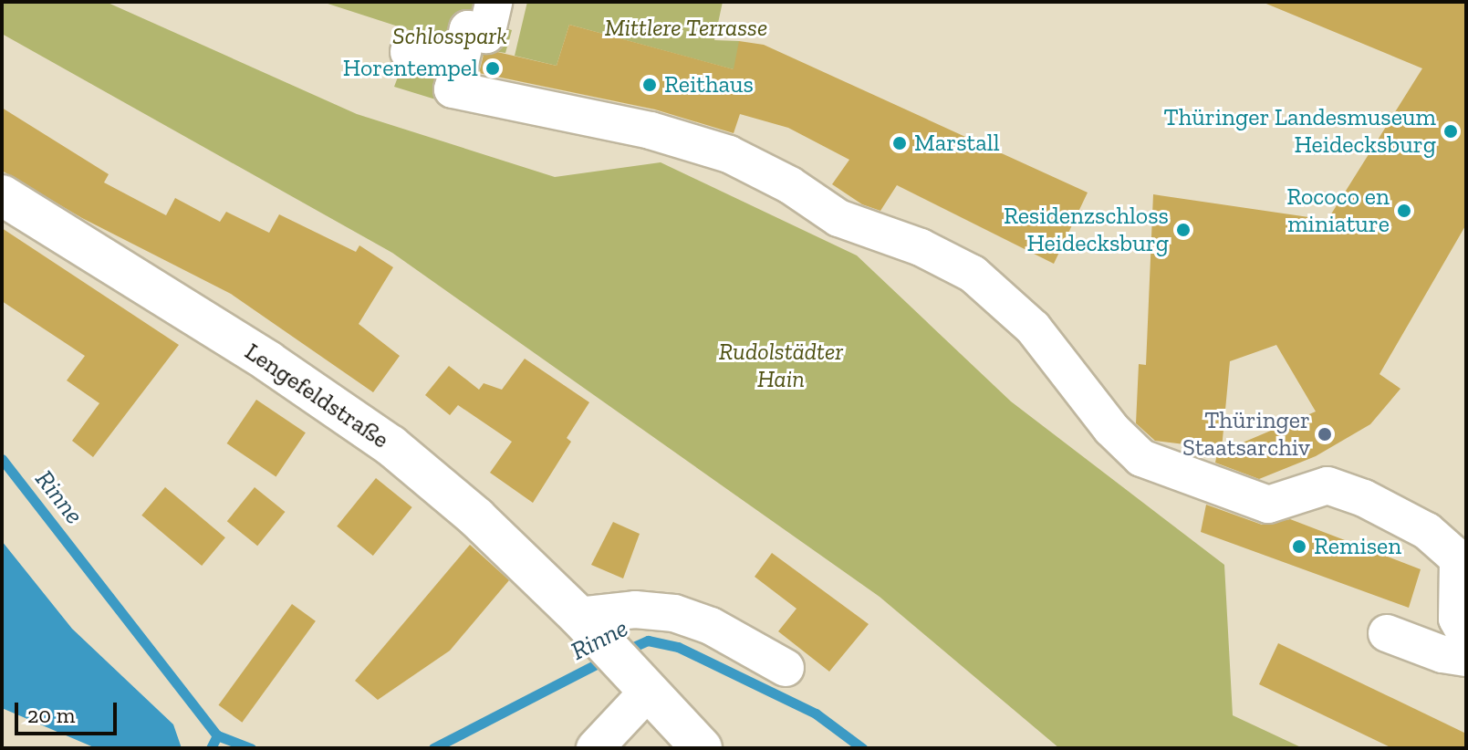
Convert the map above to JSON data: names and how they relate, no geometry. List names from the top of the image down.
{
  "streets": {
    "main road": ["Lengefeldstraße"]
  },
  "water": ["Rinne"],
  "parks": ["Mittlere Terrasse", "Schlosspark", "Rudolstädter Hain"],
  "places": [
    "Horentempel",
    "Reithaus",
    "Thüringer Landesmuseum Heidecksburg",
    "Marstall",
    "Rococo en miniature",
    "Residenzschloss Heidecksburg",
    "Thüringer Staatsarchiv",
    "Remisen"
  ],
  "scale_bar": "20 m"
}
